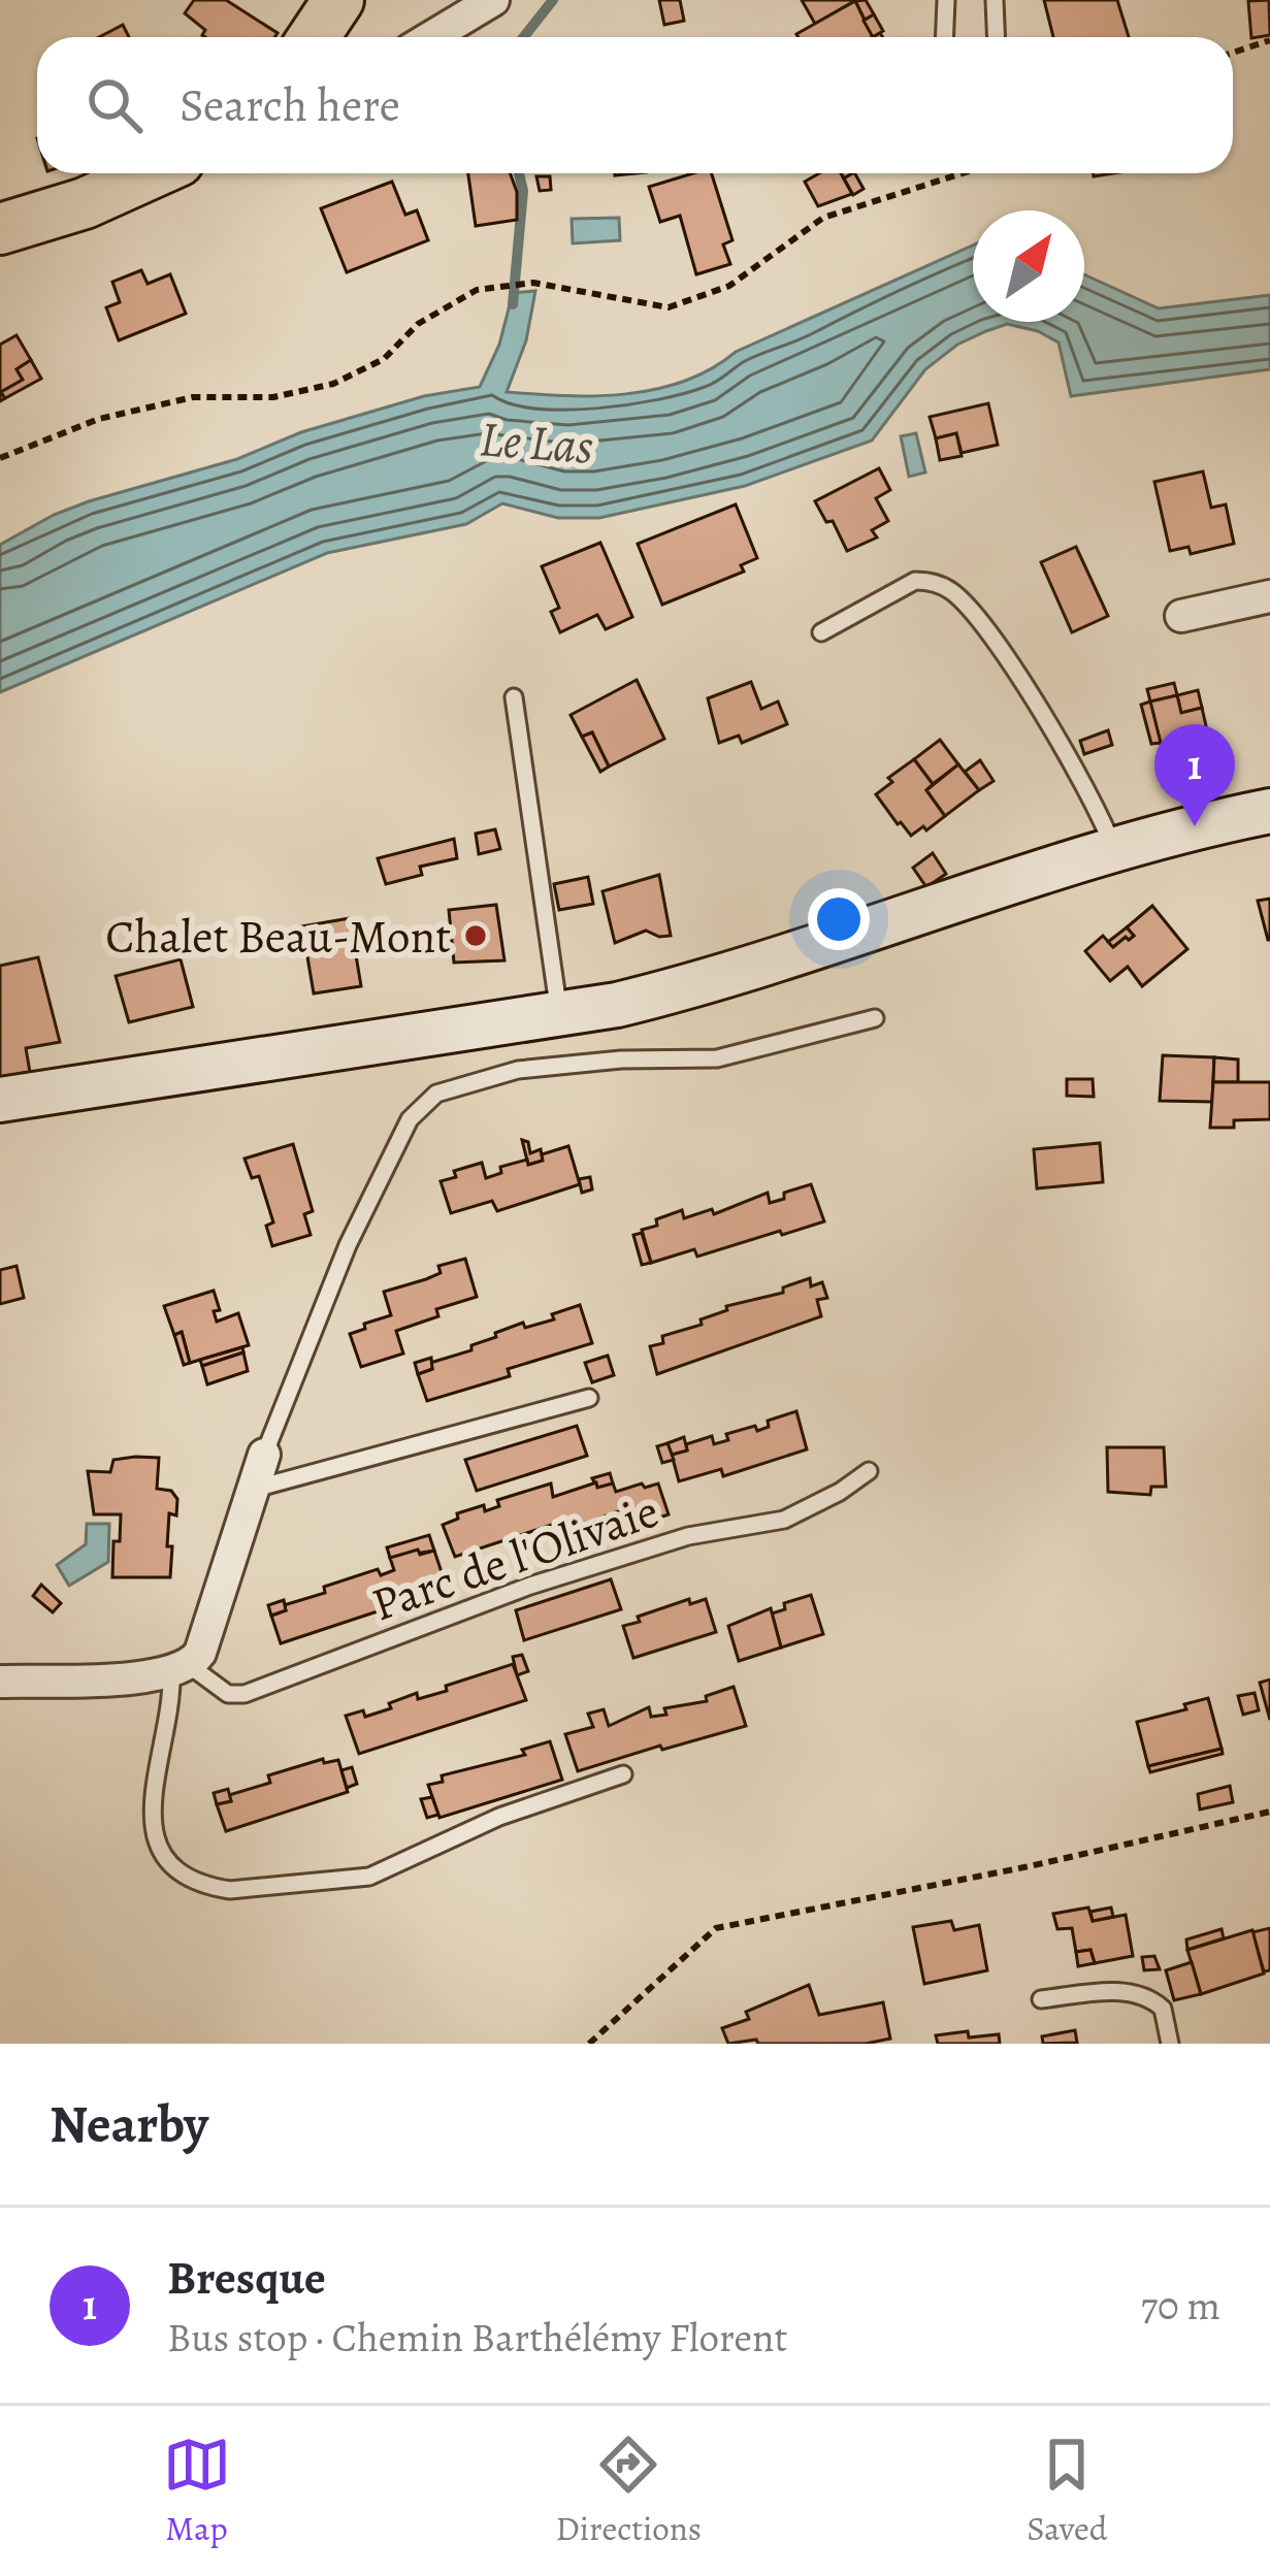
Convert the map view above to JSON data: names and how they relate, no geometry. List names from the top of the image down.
{
  "streets": {
    "lane": ["Parc de l'Olivaie"]
  },
  "water": ["Le Las"],
  "places": ["Chalet Beau-Mont"],
  "north": "top right",
  "page": {
    "search": "Search here",
    "pins": "1",
    "heading": "Nearby",
    "list": [
      {
        "mark": "1",
        "name": "Bresque",
        "note": "Bus stop · Chemin Barthélémy Florent",
        "value": "70 m"
      }
    ],
    "nav": ["Map", "Directions", "Saved"]
  }
}
